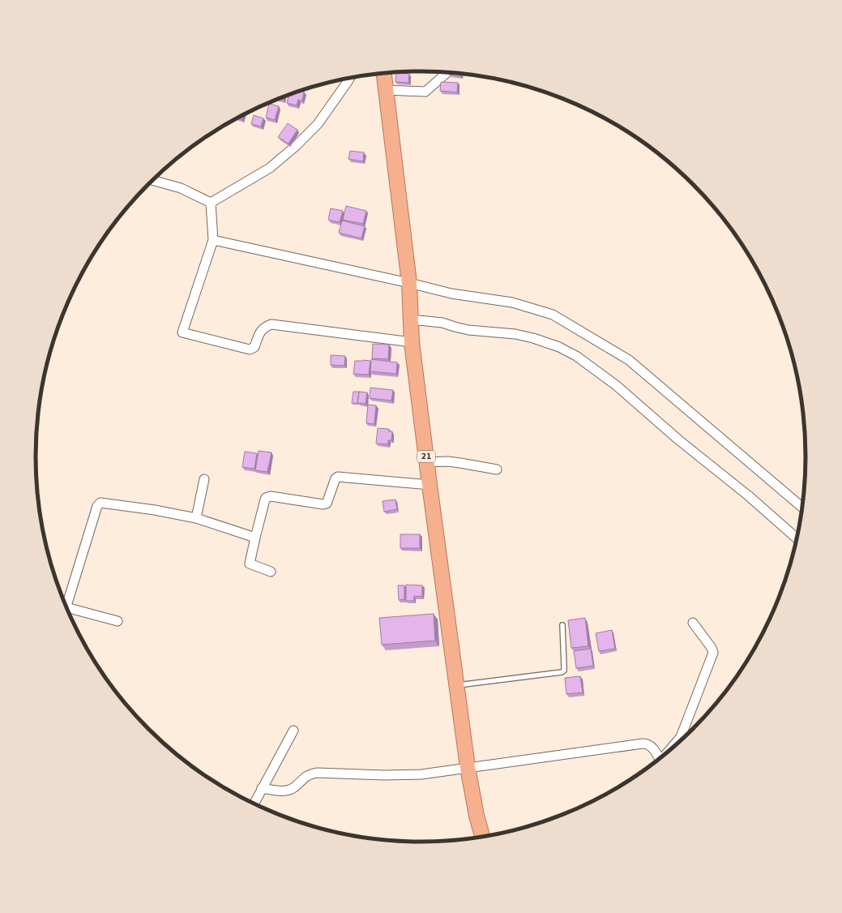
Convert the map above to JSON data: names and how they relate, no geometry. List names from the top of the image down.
{
  "streets": {
    "highway": ["21"]
  }
}
